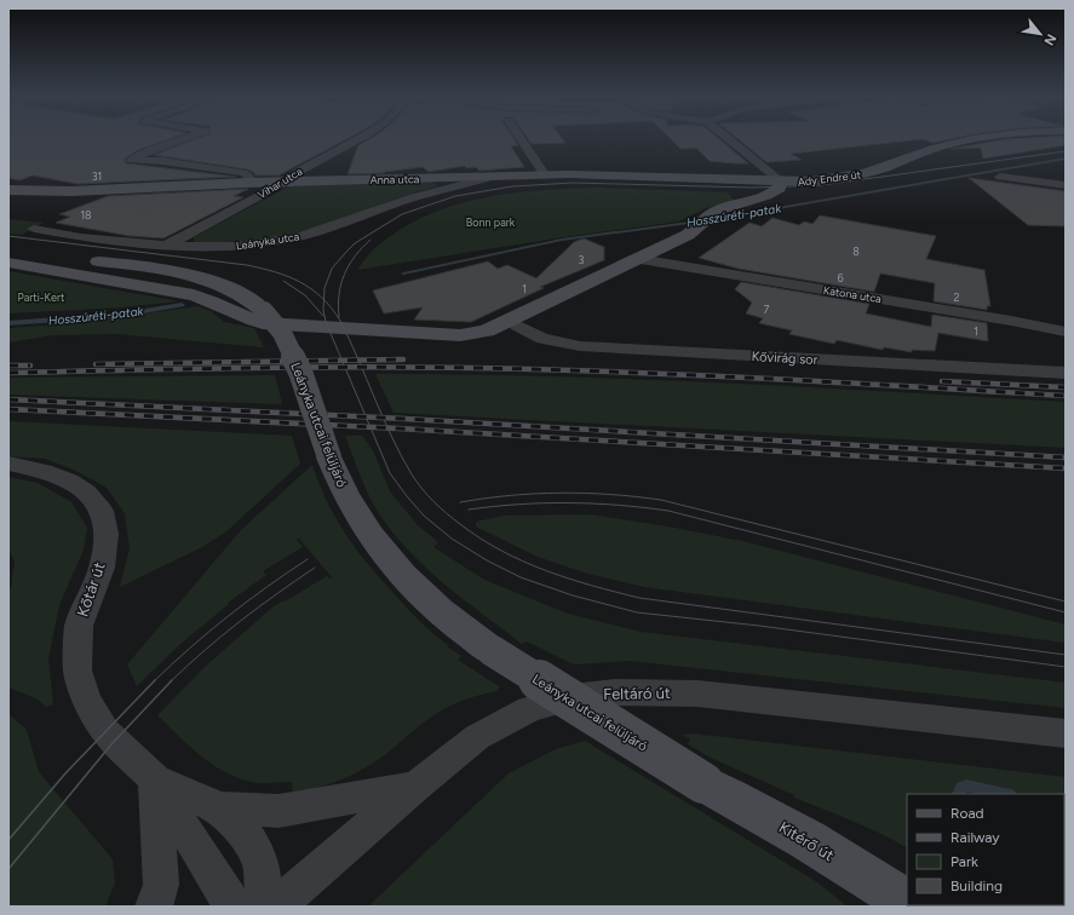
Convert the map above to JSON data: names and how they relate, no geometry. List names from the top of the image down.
{
  "streets": {
    "street": [
      "Ady Endre út",
      "Anna utca",
      "Vihar utca",
      "Leányka utca",
      "Katona utca",
      "Kővirág sor",
      "Leányka utcai felüljáró",
      "Kőtár út",
      "Feltáró út",
      "Kitérő út"
    ]
  },
  "crossings": [
    ["Ady Endre út", "Anna utca"],
    ["Ady Endre út", "Katona utca"],
    ["Ady Endre út", "Kővirág sor"],
    ["Anna utca", "Vihar utca"],
    ["Anna utca", "Leányka utca"],
    ["Vihar utca", "Leányka utca"],
    ["Leányka utcai felüljáró", "Kitérő út"],
    ["Kőtár út", "Feltáró út"]
  ],
  "water": ["Hosszúréti-patak"],
  "parks": ["Bonn park", "Parti-Kert"],
  "house_numbers": [
    "31",
    "18",
    "8",
    "3",
    "6",
    "1",
    "2",
    "7",
    "1"
  ],
  "legend": [
    "Road",
    "Railway",
    "Park",
    "Building"
  ],
  "north": "bottom right"
}
